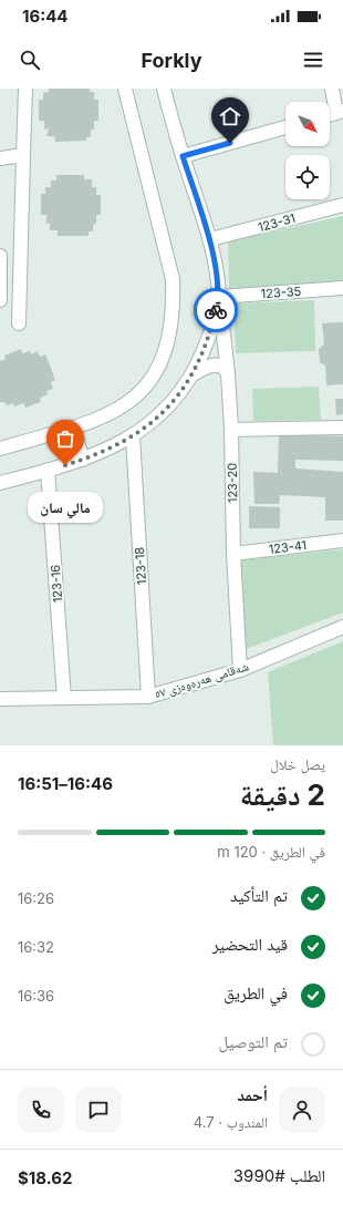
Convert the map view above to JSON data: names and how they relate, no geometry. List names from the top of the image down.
{
  "streets": {
    "street": [
      "123-31",
      "123-35",
      "123-20",
      "123-41",
      "123-18",
      "123-16",
      "شەقامی هەرەوەزی ٥٧"
    ]
  },
  "crossings": [
    ["123-31", "123-20"],
    ["123-35", "123-20"],
    ["123-20", "123-41"],
    ["123-20", "شەقامی هەرەوەزی ٥٧"],
    ["123-18", "شەقامی هەرەوەزی ٥٧"],
    ["123-16", "شەقامی هەرەوەزی ٥٧"]
  ],
  "places": ["مالي سان"],
  "north": "bottom right",
  "page": {
    "status": "16:44",
    "header": "Forkly",
    "bubble": "مالي سان",
    "heading": ["2 دقيقة", "يصل خلال", "16:46–16:51"],
    "panel": [
      "أحمد",
      "المندوب · 4.7",
      "الطلب #3990",
      "$18.62"
    ],
    "bar": "في الطريق · 120 m",
    "list": [
      ["تم التأكيد", "16:26"],
      ["قيد التحضير", "16:32"],
      ["في الطريق", "16:36"],
      "تم التوصيل"
    ]
  }
}
